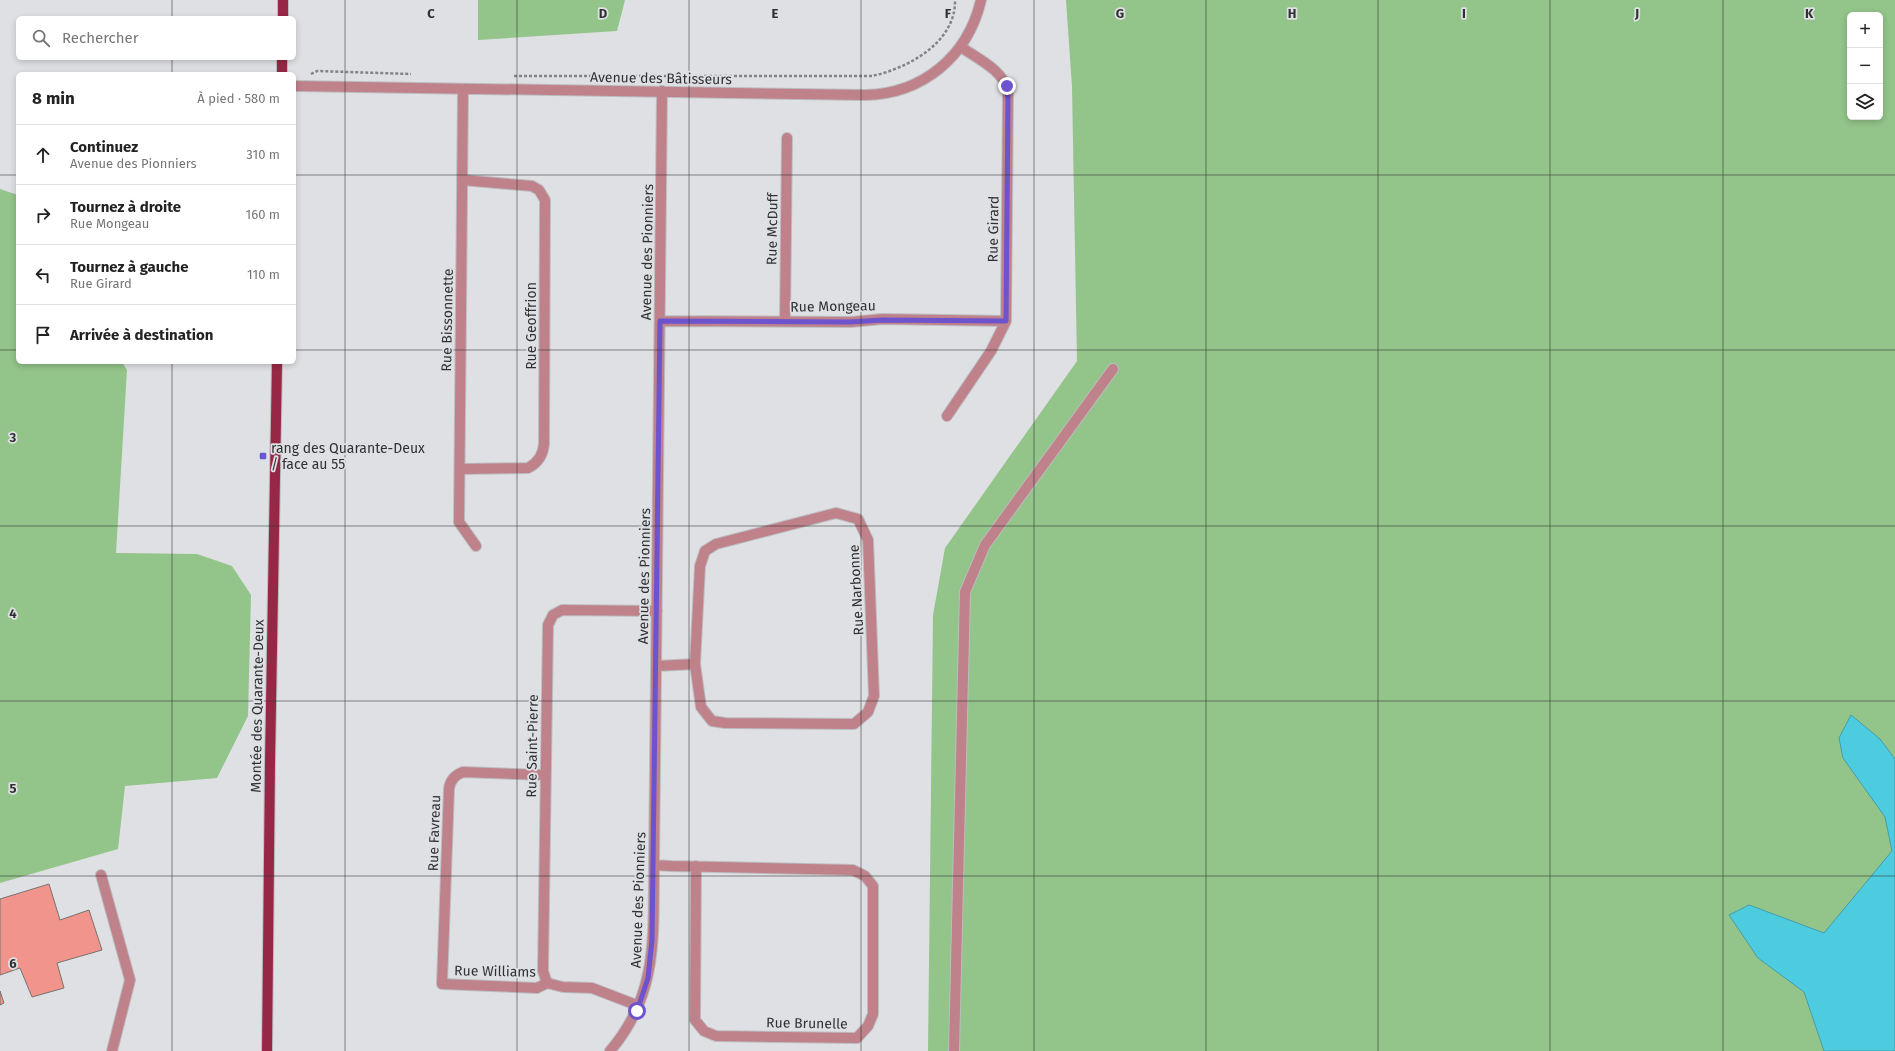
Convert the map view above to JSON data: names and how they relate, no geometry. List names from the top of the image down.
{
  "streets": {
    "main road": ["Montée des Quarante-Deux"],
    "street": [
      "Avenue des Bâtisseurs",
      "Rue McDuff",
      "Rue Girard",
      "Avenue des Pionniers",
      "Rue Mongeau",
      "Rue Bissonnette",
      "Rue Geoffrion",
      "Rue Narbonne",
      "Rue Saint-Pierre",
      "Rue Favreau",
      "Rue Williams",
      "Rue Brunelle"
    ]
  },
  "crossings": [
    ["Avenue des Bâtisseurs", "Rue Girard"],
    ["Avenue des Bâtisseurs", "Avenue des Pionniers"],
    ["Avenue des Bâtisseurs", "Rue Bissonnette"],
    ["Rue McDuff", "Rue Mongeau"],
    ["Rue Girard", "Rue Mongeau"],
    ["Avenue des Pionniers", "Rue Mongeau"],
    ["Avenue des Pionniers", "Rue Saint-Pierre"],
    ["Avenue des Pionniers", "Rue Williams"],
    ["Avenue des Pionniers", "Rue Brunelle"],
    ["Rue Bissonnette", "Rue Geoffrion"],
    ["Rue Saint-Pierre", "Rue Favreau"],
    ["Rue Saint-Pierre", "Rue Williams"],
    ["Rue Favreau", "Rue Williams"]
  ],
  "places": {
    "transit": ["rang des Quarante-Deux / face au 55"]
  },
  "page": {
    "map_buttons": ["+", "−"],
    "search": "Rechercher",
    "heading": ["8 min", "À pied · 580 m"],
    "list": [
      ["Continuez", "Avenue des Pionniers", "310 m"],
      ["Tournez à droite", "Rue Mongeau", "160 m"],
      ["Tournez à gauche", "Rue Girard", "110 m"],
      "Arrivée à destination"
    ]
  },
  "grid": {
    "columns": [
      "C",
      "D",
      "E",
      "F",
      "G",
      "H",
      "I",
      "J",
      "K"
    ],
    "rows": [
      "3",
      "4",
      "5",
      "6"
    ]
  }
}
